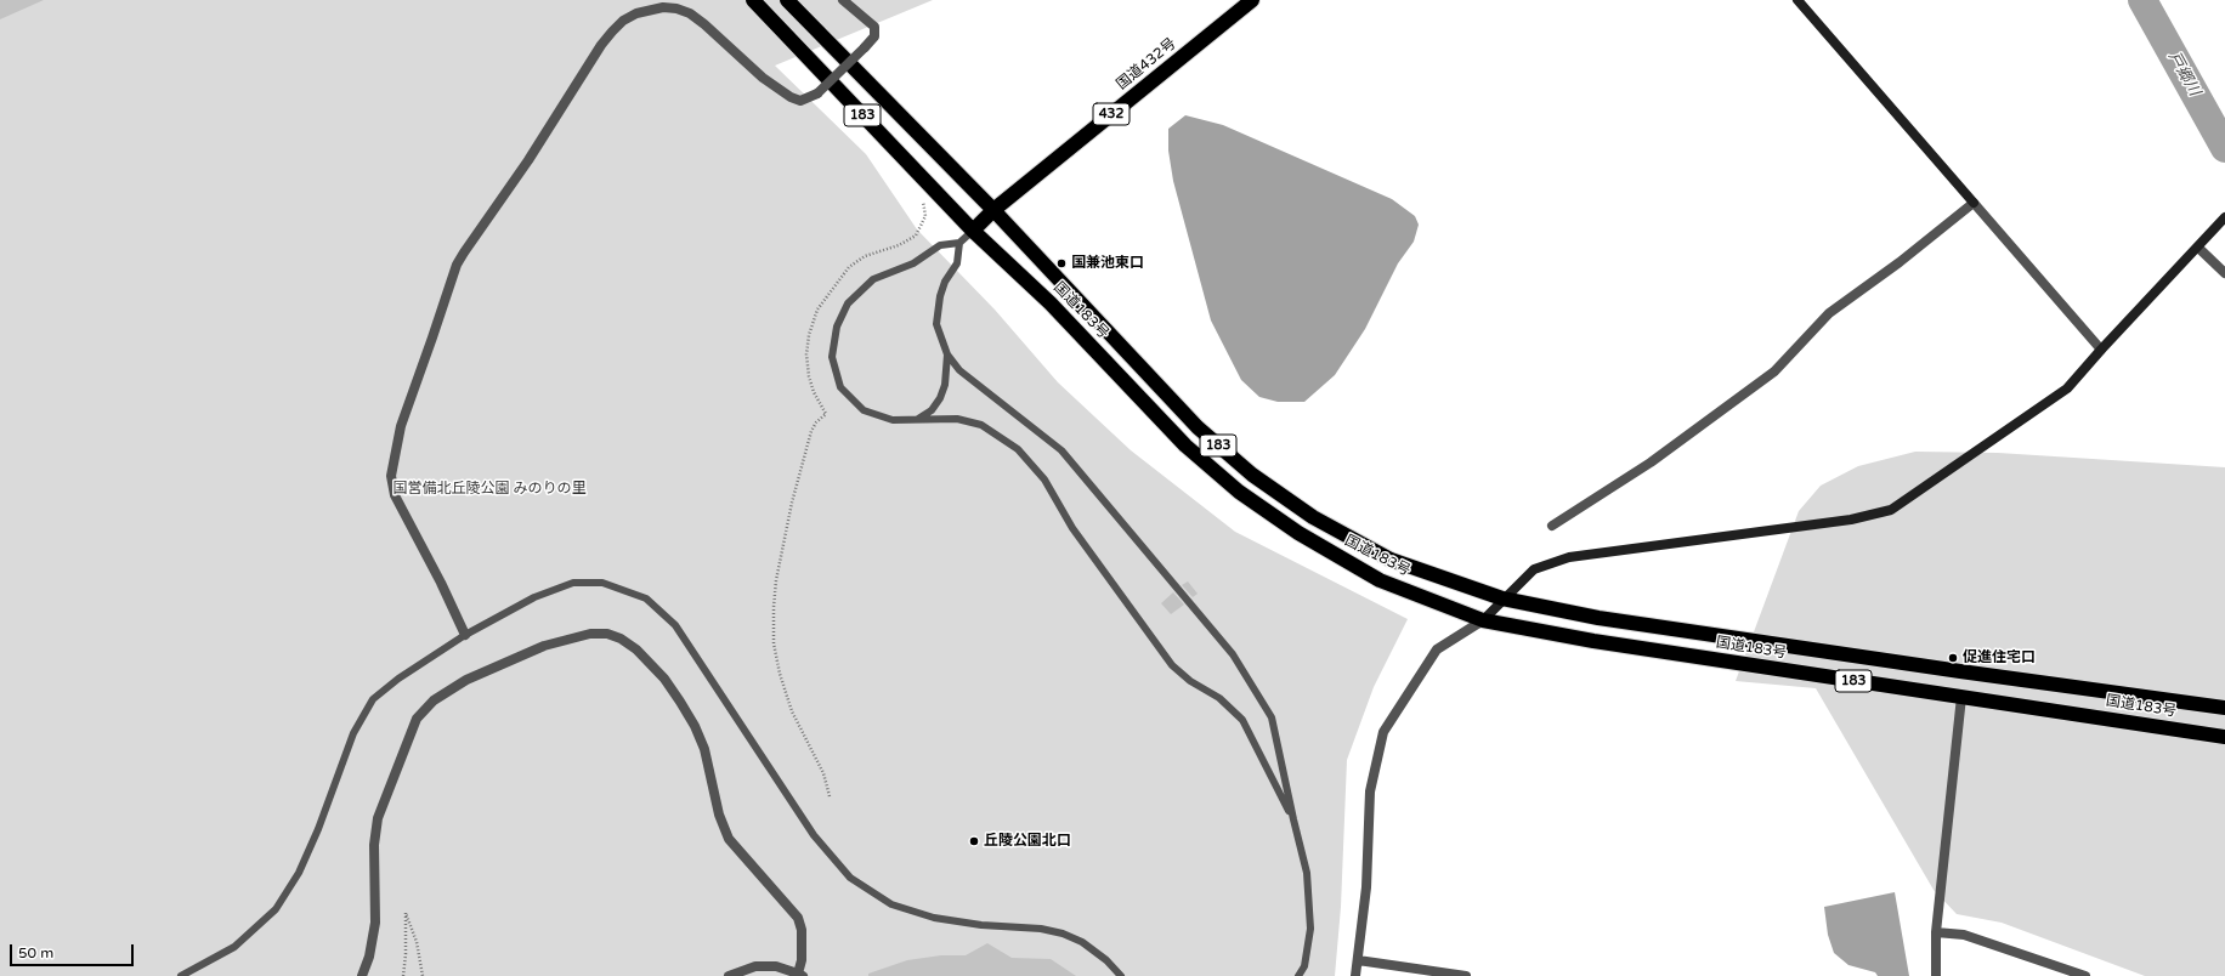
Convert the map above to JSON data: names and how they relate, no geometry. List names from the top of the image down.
{
  "streets": {
    "highway": [
      "国道432号",
      "432",
      "183",
      "国道183号"
    ]
  },
  "crossings": [
    ["国道432号", "国道183号"]
  ],
  "water": ["戸郷川"],
  "parks": ["国営備北丘陵公園 みのりの里"],
  "places": ["国兼池東口", "促進住宅口", "丘陵公園北口"],
  "scale_bar": "50 m"
}
